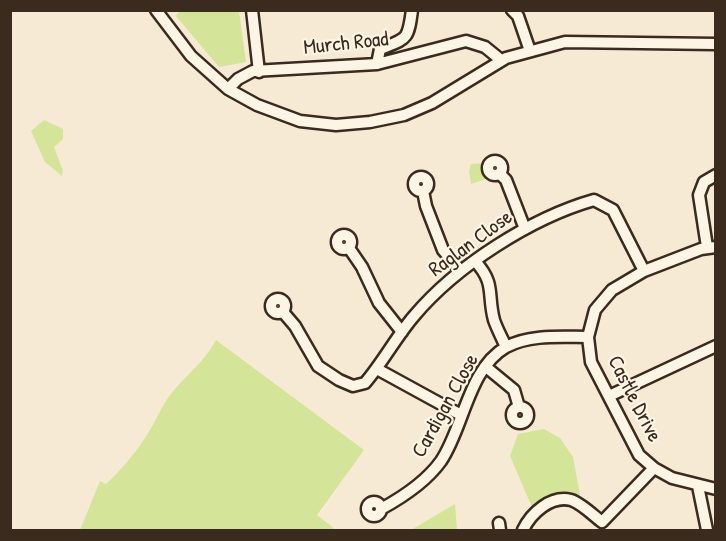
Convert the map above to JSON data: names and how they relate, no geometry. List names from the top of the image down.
{
  "streets": {
    "street": [
      "Murch Road",
      "Raglan Close",
      "Castle Drive",
      "Cardigan Close"
    ]
  },
  "crossings": [
    ["Raglan Close", "Castle Drive"],
    ["Castle Drive", "Cardigan Close"]
  ]
}
